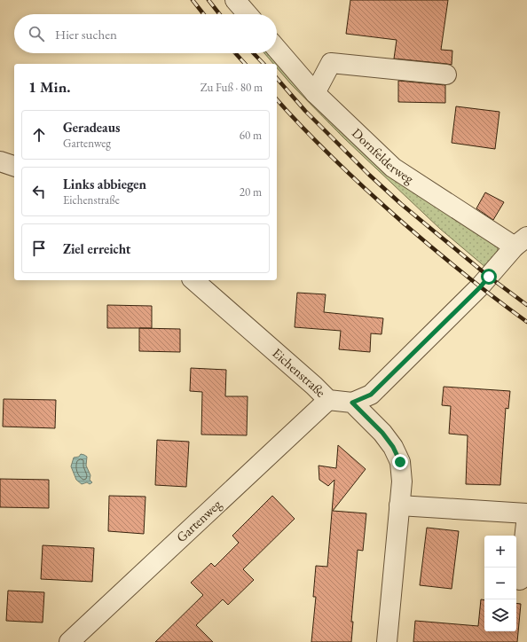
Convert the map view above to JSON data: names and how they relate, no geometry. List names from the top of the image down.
{
  "streets": {
    "street": ["Dornfelderweg", "Eichenstraße", "Gartenweg"]
  },
  "crossings": [
    ["Eichenstraße", "Gartenweg"]
  ],
  "page": {
    "search": "Hier suchen",
    "heading": ["1 Min.", "Zu Fuß · 80 m"],
    "list": [
      ["Geradeaus", "Gartenweg", "60 m"],
      ["Links abbiegen", "Eichenstraße", "20 m"],
      "Ziel erreicht"
    ],
    "map_buttons": ["+", "−"]
  }
}
